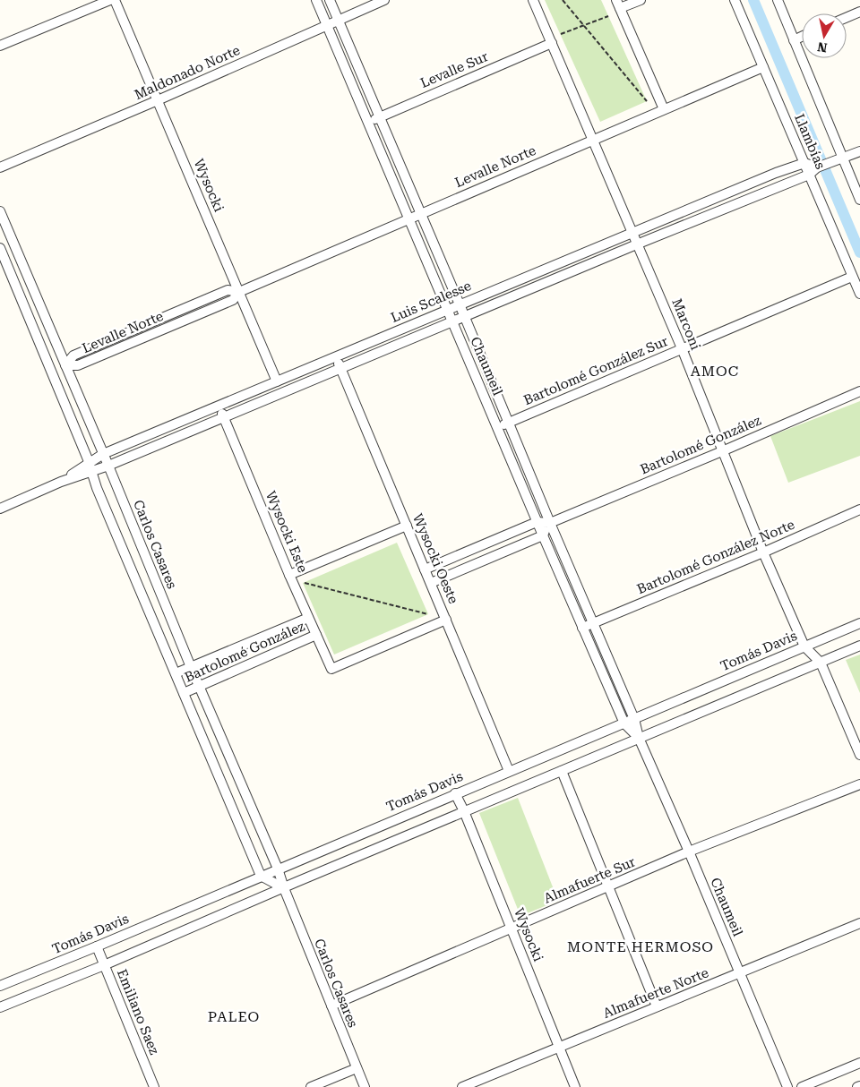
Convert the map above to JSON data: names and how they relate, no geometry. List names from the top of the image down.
{
  "streets": {
    "street": [
      "Levalle Sur",
      "Maldonado Norte",
      "Llambías",
      "Levalle Norte",
      "Wysocki",
      "Luis Scalesse",
      "Marconi",
      "Chaumeil",
      "Bartolomé González Sur",
      "Bartolomé González",
      "Wysocki Este",
      "Carlos Casares",
      "Bartolomé González Norte",
      "Wysocki Oeste",
      "Tomás Davis",
      "Almafuerte Sur",
      "Almafuerte Norte",
      "Emiliano Saez"
    ]
  },
  "crossings": [
    ["Levalle Sur", "Marconi"],
    ["Levalle Sur", "Chaumeil"],
    ["Maldonado Norte", "Wysocki"],
    ["Maldonado Norte", "Chaumeil"],
    ["Llambías", "Levalle Norte"],
    ["Llambías", "Luis Scalesse"],
    ["Llambías", "Bartolomé González Sur"],
    ["Levalle Norte", "Wysocki"],
    ["Levalle Norte", "Marconi"],
    ["Levalle Norte", "Chaumeil"],
    ["Levalle Norte", "Carlos Casares"],
    ["Wysocki", "Luis Scalesse"],
    ["Wysocki", "Tomás Davis"],
    ["Wysocki", "Almafuerte Sur"],
    ["Wysocki", "Almafuerte Norte"],
    ["Luis Scalesse", "Marconi"],
    ["Luis Scalesse", "Chaumeil"],
    ["Luis Scalesse", "Wysocki Este"],
    ["Luis Scalesse", "Carlos Casares"],
    ["Luis Scalesse", "Wysocki Oeste"],
    ["Marconi", "Bartolomé González Sur"],
    ["Marconi", "Bartolomé González"],
    ["Marconi", "Bartolomé González Norte"],
    ["Marconi", "Tomás Davis"],
    ["Chaumeil", "Bartolomé González Sur"],
    ["Chaumeil", "Bartolomé González"],
    ["Chaumeil", "Bartolomé González Norte"],
    ["Chaumeil", "Tomás Davis"],
    ["Chaumeil", "Almafuerte Sur"],
    ["Chaumeil", "Almafuerte Norte"],
    ["Bartolomé González", "Wysocki Este"],
    ["Bartolomé González", "Carlos Casares"],
    ["Bartolomé González", "Wysocki Oeste"],
    ["Wysocki Este", "Wysocki Oeste"],
    ["Carlos Casares", "Tomás Davis"],
    ["Carlos Casares", "Almafuerte Sur"],
    ["Wysocki Oeste", "Tomás Davis"],
    ["Tomás Davis", "Emiliano Saez"]
  ],
  "districts": ["AMOC", "MONTE HERMOSO", "PALEO"],
  "north": "bottom"
}
